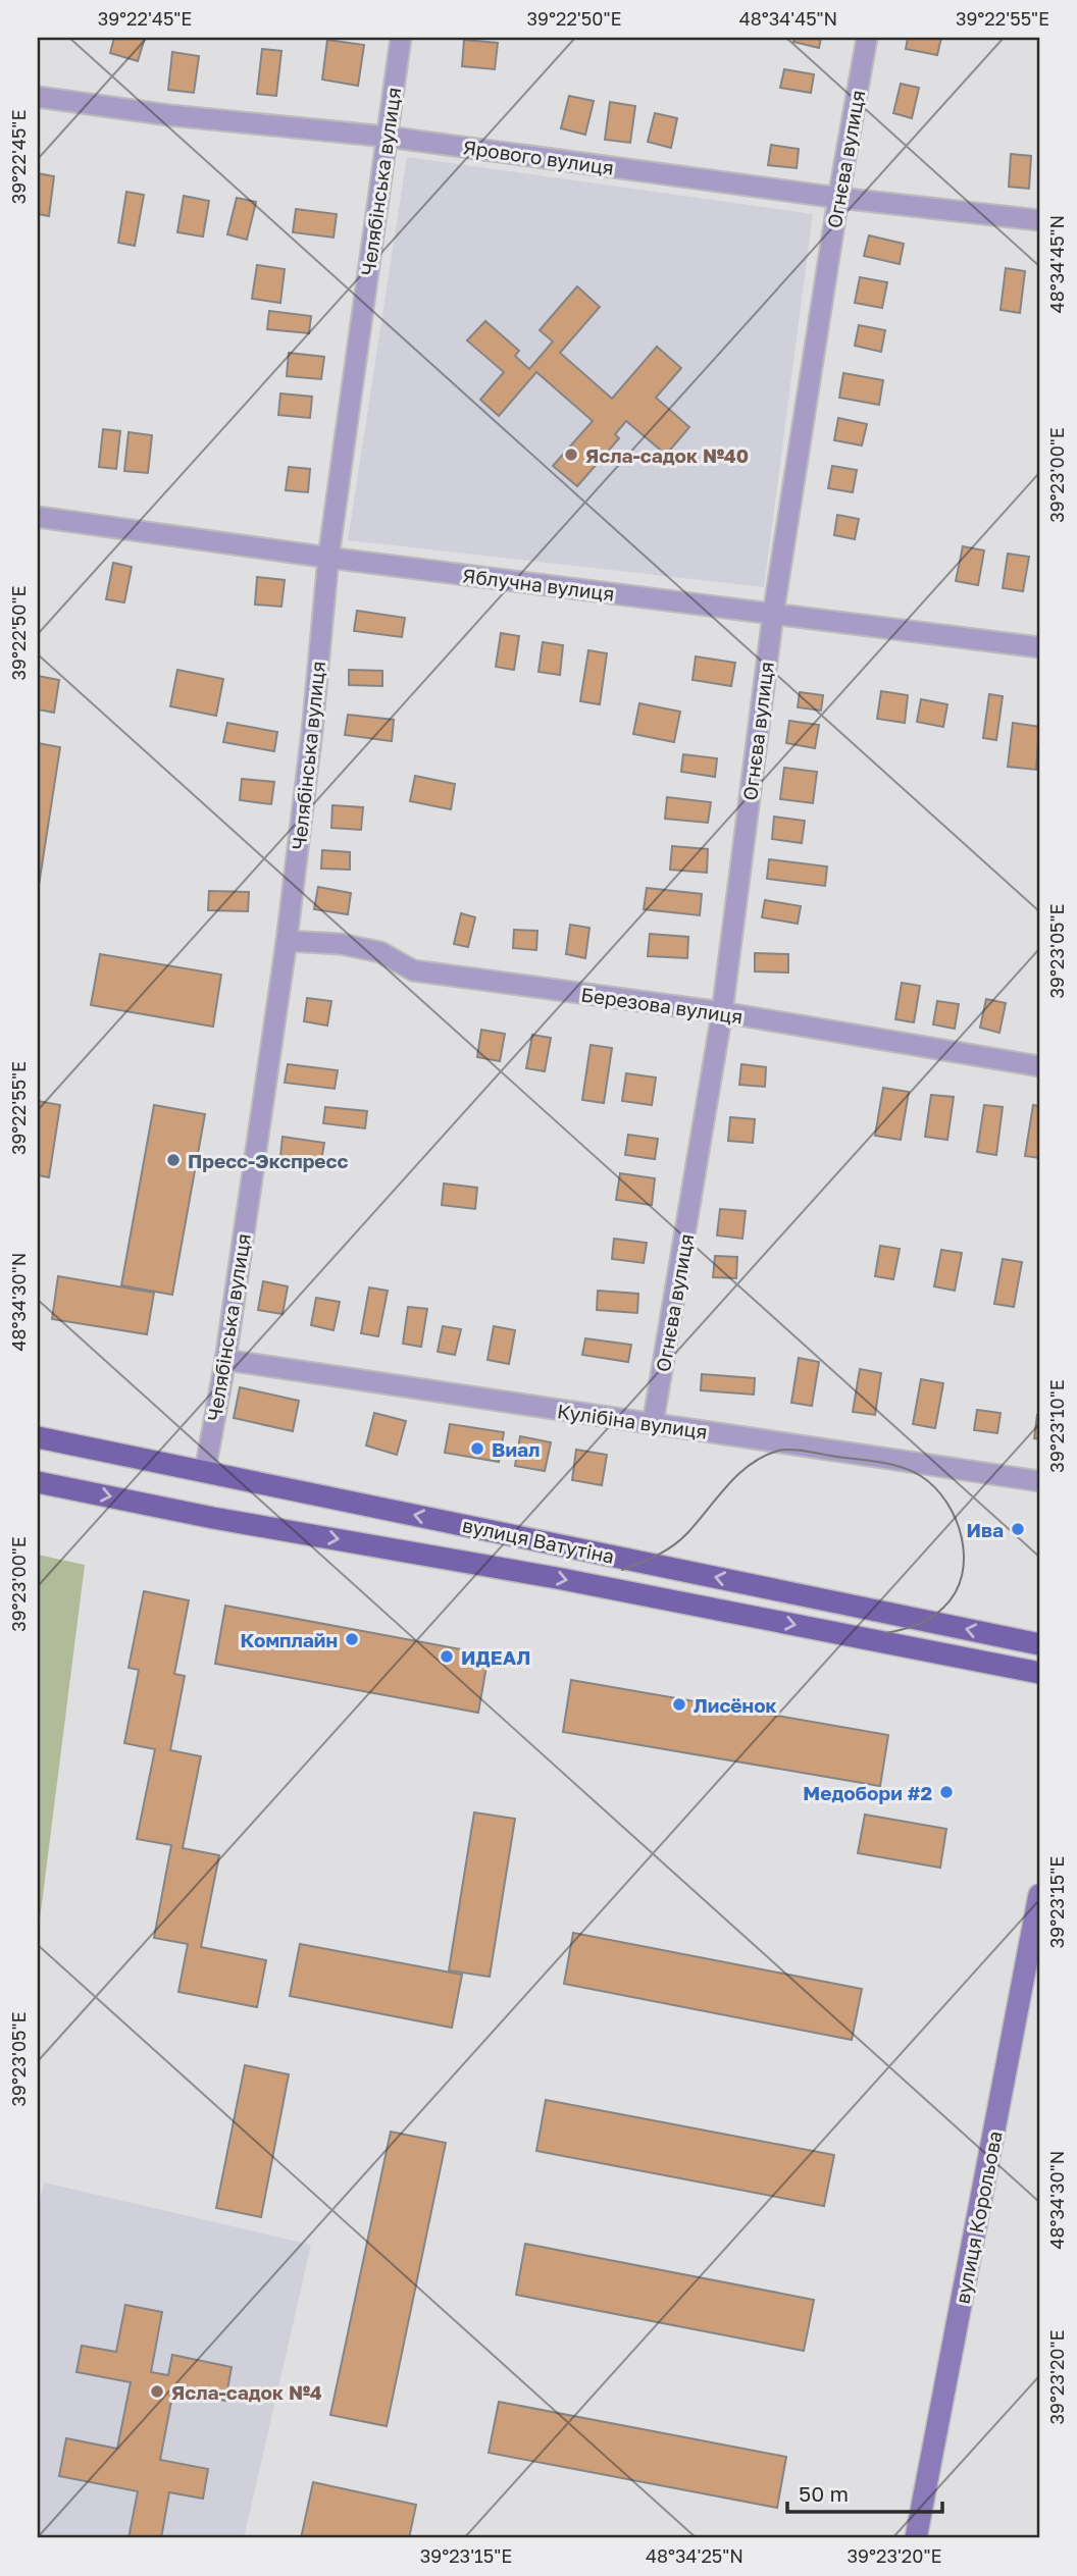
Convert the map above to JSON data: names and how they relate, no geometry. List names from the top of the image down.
{
  "streets": {
    "main road": ["вулиця Ватутіна"],
    "street": [
      "Ярового вулиця",
      "Огнєва вулиця",
      "Челябінська вулиця",
      "Яблучна вулиця",
      "Березова вулиця",
      "Кулібіна вулиця",
      "вулиця Корольова"
    ]
  },
  "crossings": [
    ["Ярового вулиця", "Огнєва вулиця"],
    ["Ярового вулиця", "Челябінська вулиця"],
    ["Огнєва вулиця", "Яблучна вулиця"],
    ["Огнєва вулиця", "Березова вулиця"],
    ["Огнєва вулиця", "Кулібіна вулиця"],
    ["Челябінська вулиця", "Яблучна вулиця"],
    ["Челябінська вулиця", "Березова вулиця"],
    ["Челябінська вулиця", "Кулібіна вулиця"],
    ["Челябінська вулиця", "вулиця Ватутіна"]
  ],
  "places": [
    "Ясла-садок №40",
    "Пресс-Экспресс",
    "Виал",
    "Ива",
    "Комплайн",
    "ИДЕАЛ",
    "Лисёнок",
    "Медобори #2",
    "Ясла-садок №4"
  ],
  "scale_bar": "50 m",
  "coordinates": [
    "39°22'45\"E",
    "39°22'50\"E",
    "48°34'45\"N",
    "39°22'55\"E",
    "39°23'00\"E",
    "39°23'05\"E",
    "48°34'30\"N",
    "39°23'10\"E",
    "39°23'15\"E",
    "39°23'20\"E",
    "48°34'25\"N"
  ]
}
